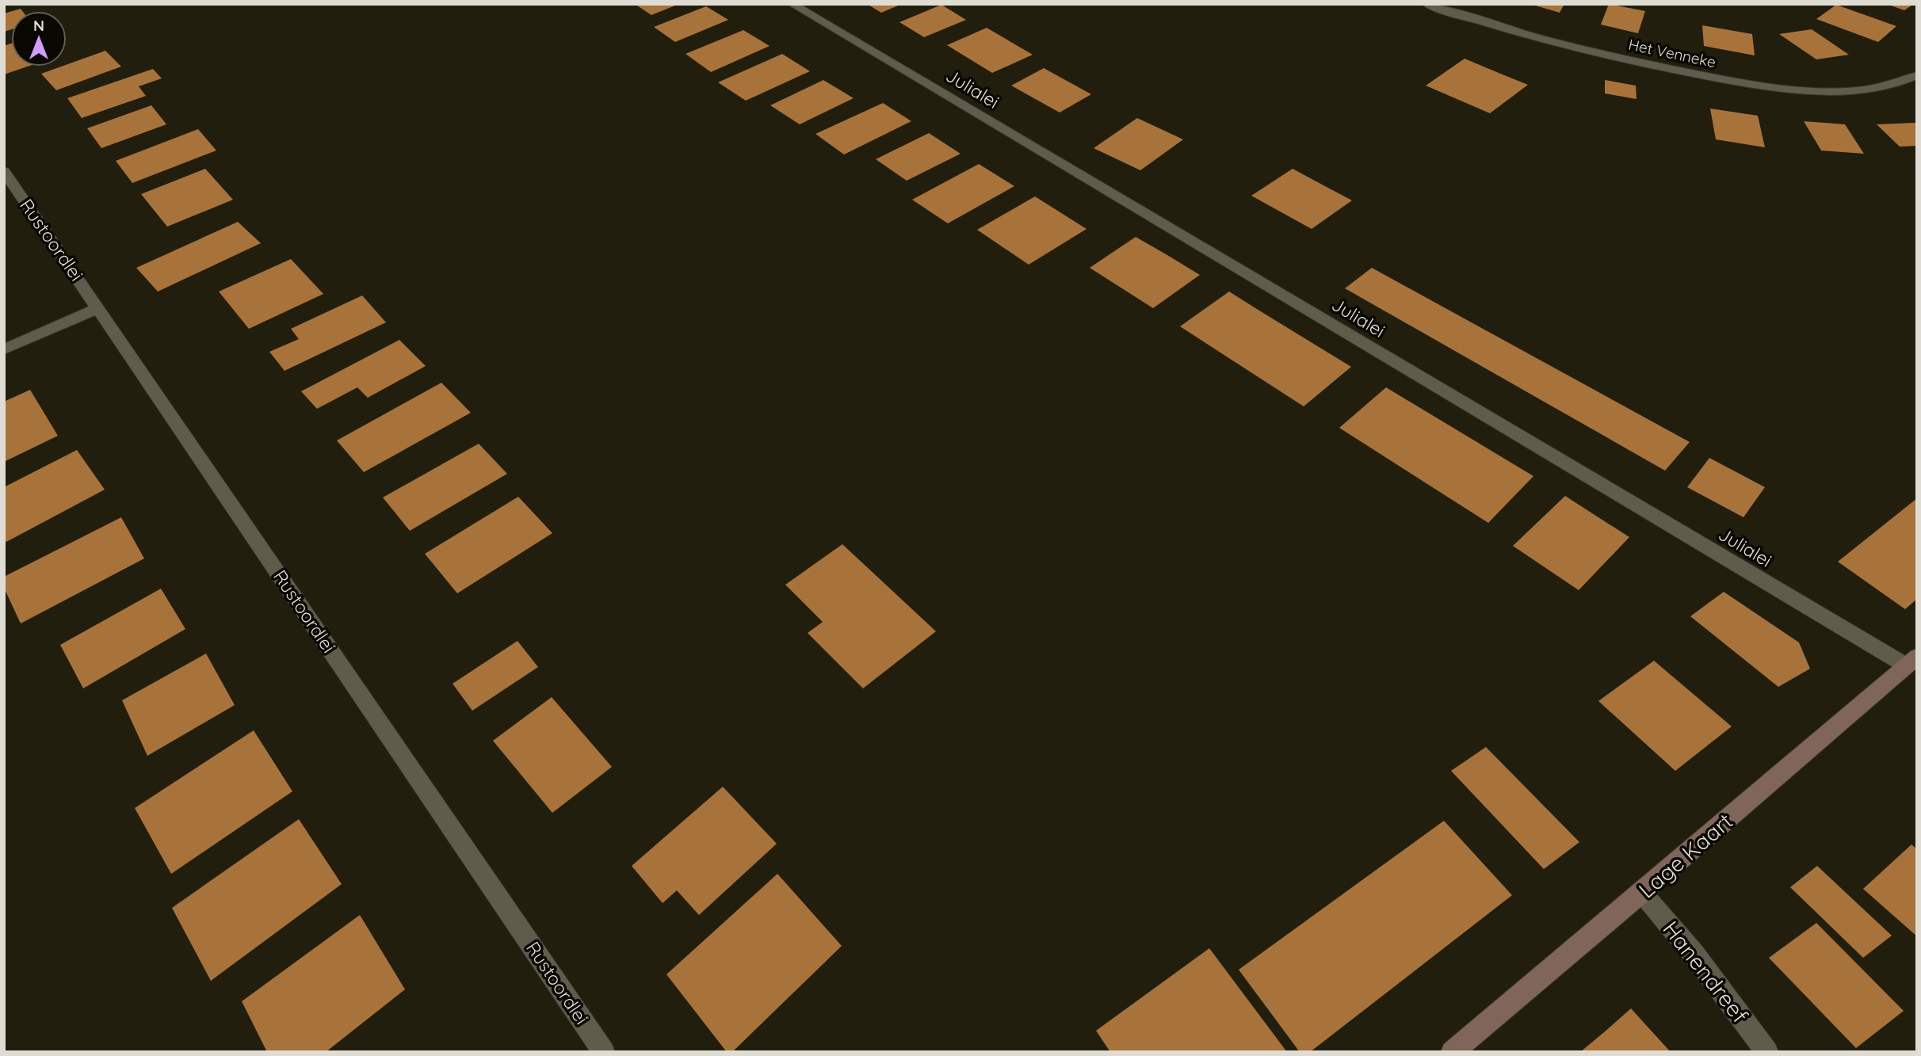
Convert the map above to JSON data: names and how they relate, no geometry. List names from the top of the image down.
{
  "streets": {
    "street": [
      "Het Venneke",
      "Julialei",
      "Rustoordlei",
      "Lage Kaart",
      "Hanendreef"
    ]
  },
  "crossings": [
    ["Julialei", "Lage Kaart"],
    ["Lage Kaart", "Hanendreef"]
  ],
  "north": "top"
}
